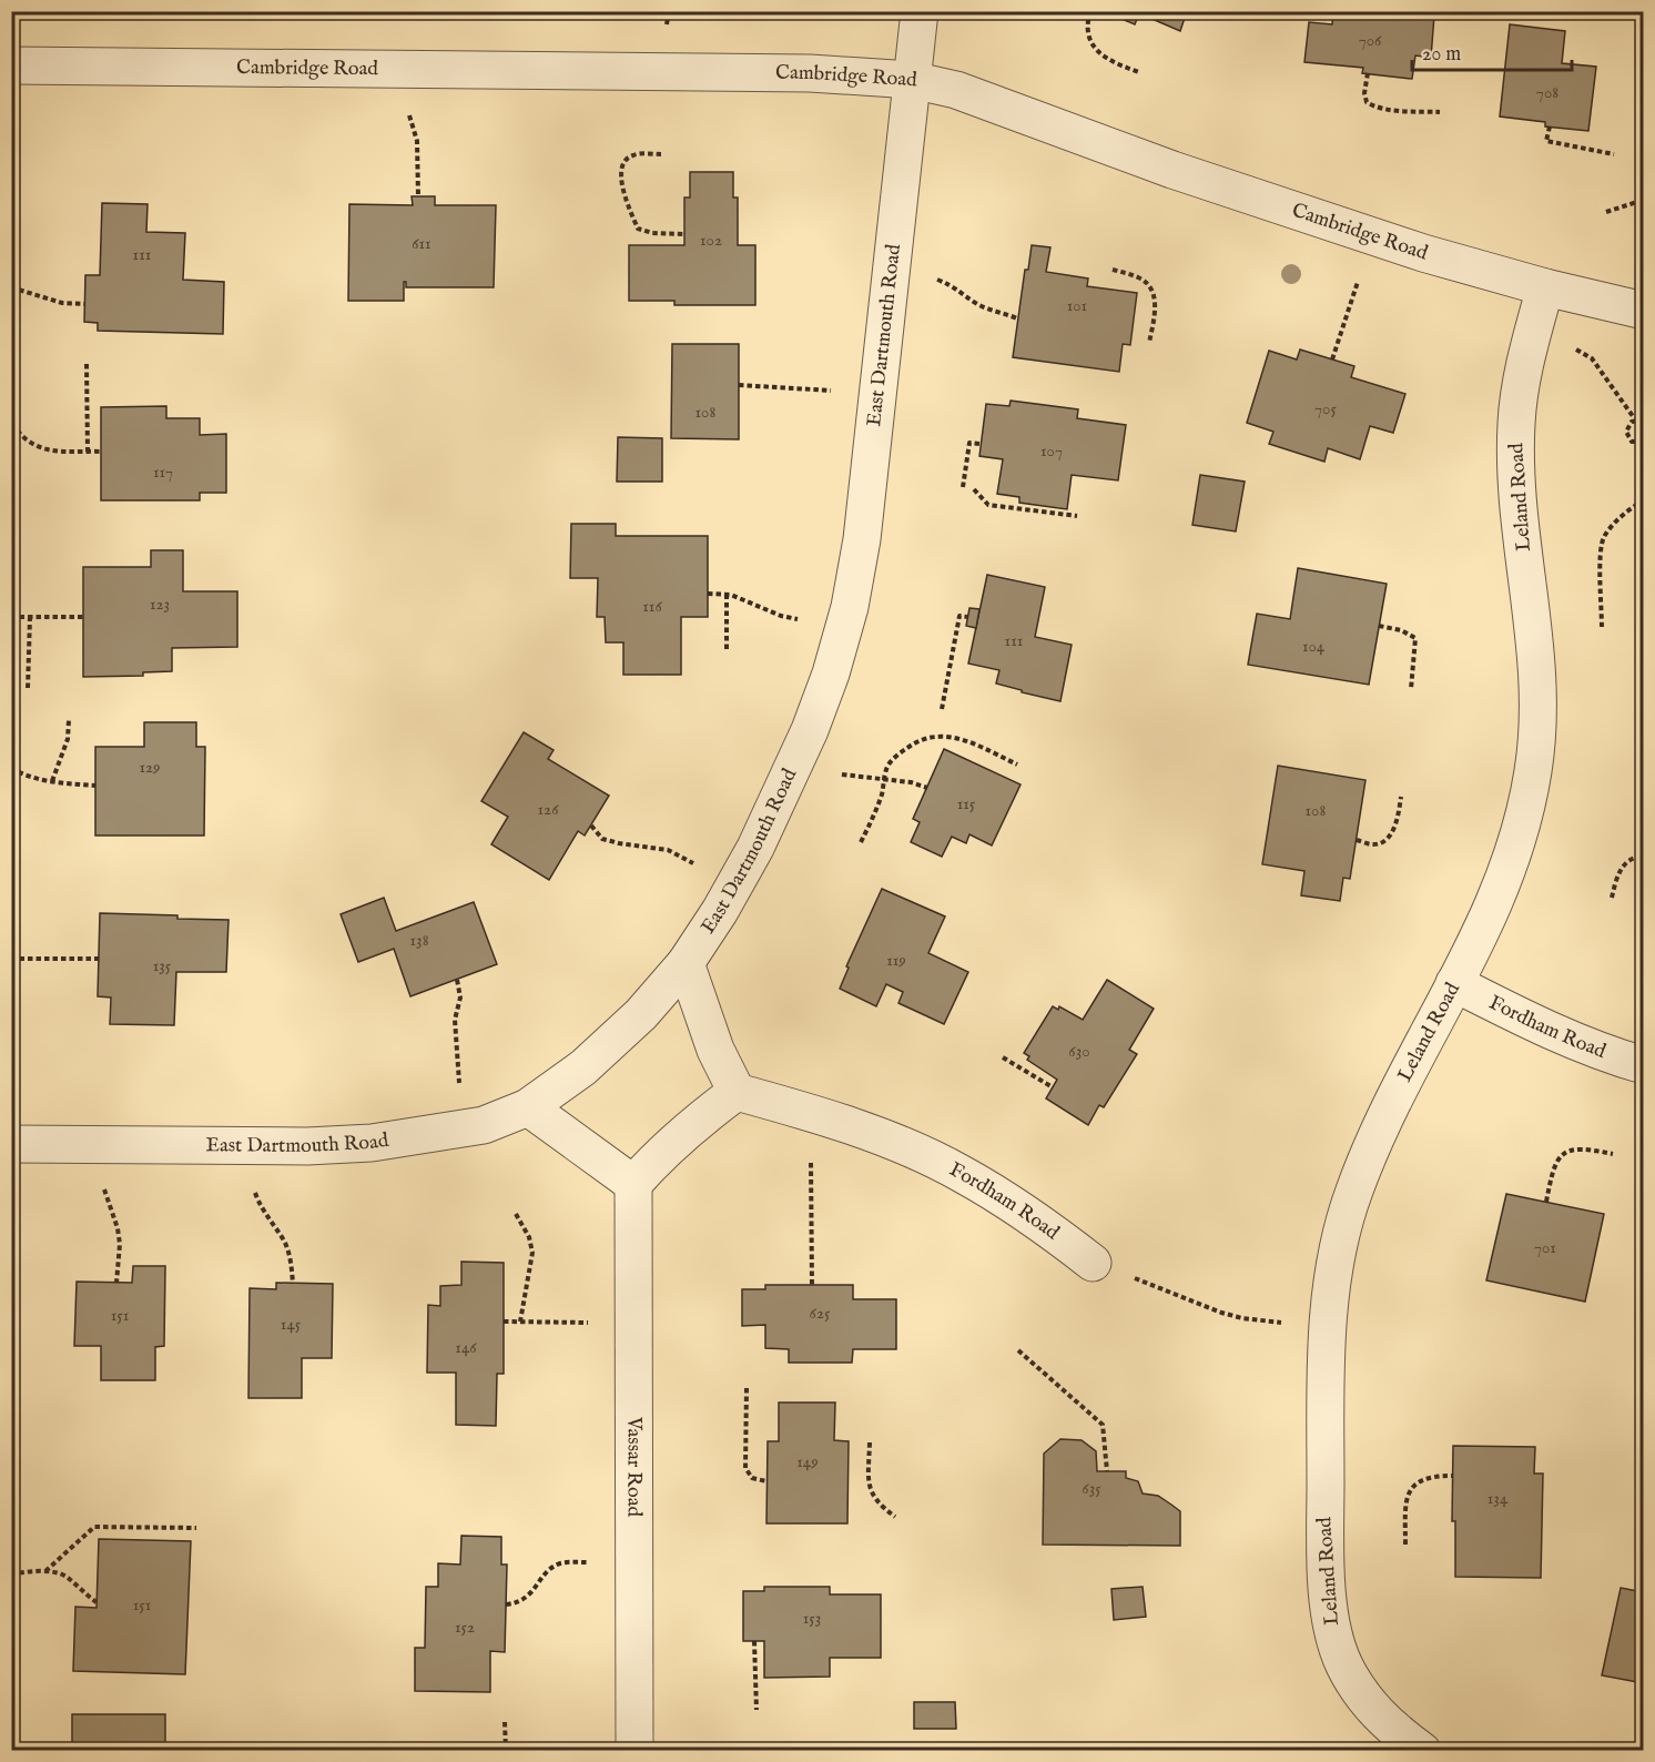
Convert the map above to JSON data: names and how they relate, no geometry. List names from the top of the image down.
{
  "streets": {
    "street": [
      "Cambridge Road",
      "East Dartmouth Road",
      "Leland Road",
      "Fordham Road",
      "Vassar Road"
    ]
  },
  "crossings": [
    ["Cambridge Road", "East Dartmouth Road"],
    ["Cambridge Road", "Leland Road"],
    ["Leland Road", "Fordham Road"]
  ],
  "house_numbers": [
    "706",
    "708",
    "102",
    "611",
    "111",
    "101",
    "705",
    "108",
    "107",
    "117",
    "123",
    "116",
    "111",
    "104",
    "129",
    "115",
    "126",
    "108",
    "138",
    "119",
    "135",
    "630",
    "701",
    "625",
    "151",
    "145",
    "146",
    "149",
    "635",
    "134",
    "151",
    "153",
    "152"
  ],
  "scale_bar": "20 m"
}
